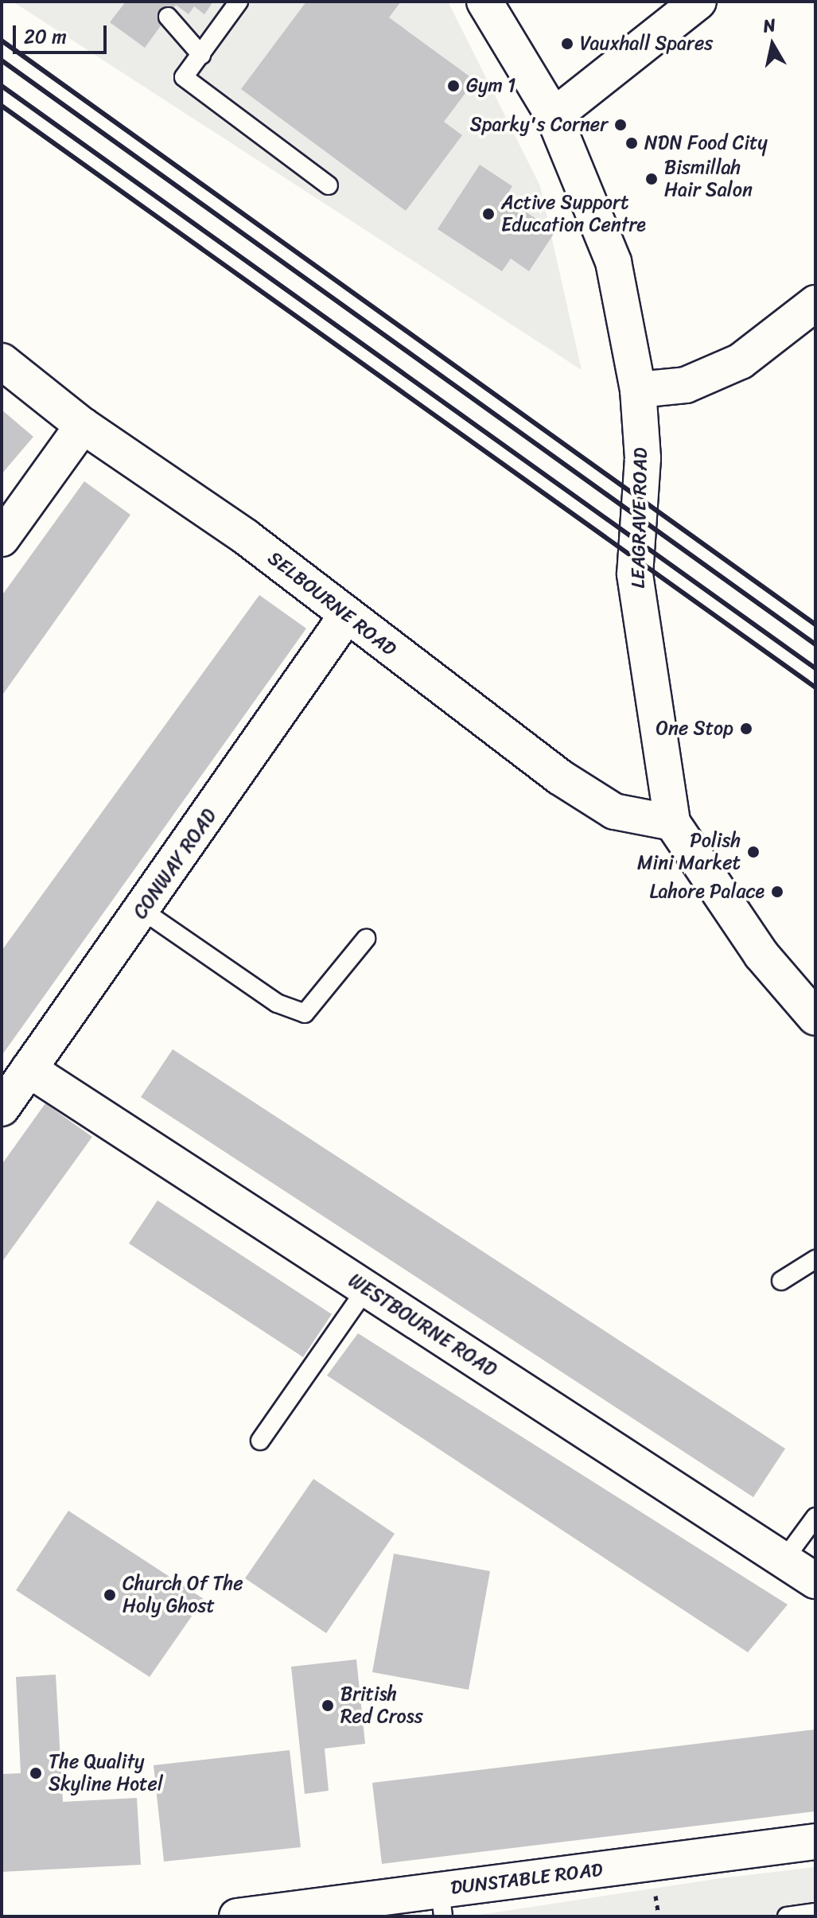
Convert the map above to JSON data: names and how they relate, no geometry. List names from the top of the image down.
{
  "streets": {
    "street": [
      "LEAGRAVE ROAD",
      "SELBOURNE ROAD",
      "CONWAY ROAD",
      "WESTBOURNE ROAD",
      "DUNSTABLE ROAD"
    ]
  },
  "crossings": [
    ["LEAGRAVE ROAD", "SELBOURNE ROAD"],
    ["SELBOURNE ROAD", "CONWAY ROAD"],
    ["CONWAY ROAD", "WESTBOURNE ROAD"]
  ],
  "places": [
    "Vauxhall Spares",
    "Gym 1",
    "Sparky's Corner",
    "NDN Food City",
    "Bismillah Hair Salon",
    "Active Support Education Centre",
    "One Stop",
    "Polish Mini Market",
    "Lahore Palace",
    "Church Of The Holy Ghost",
    "British Red Cross",
    "The Quality Skyline Hotel"
  ],
  "scale_bar": "20 m",
  "north": "top"
}
